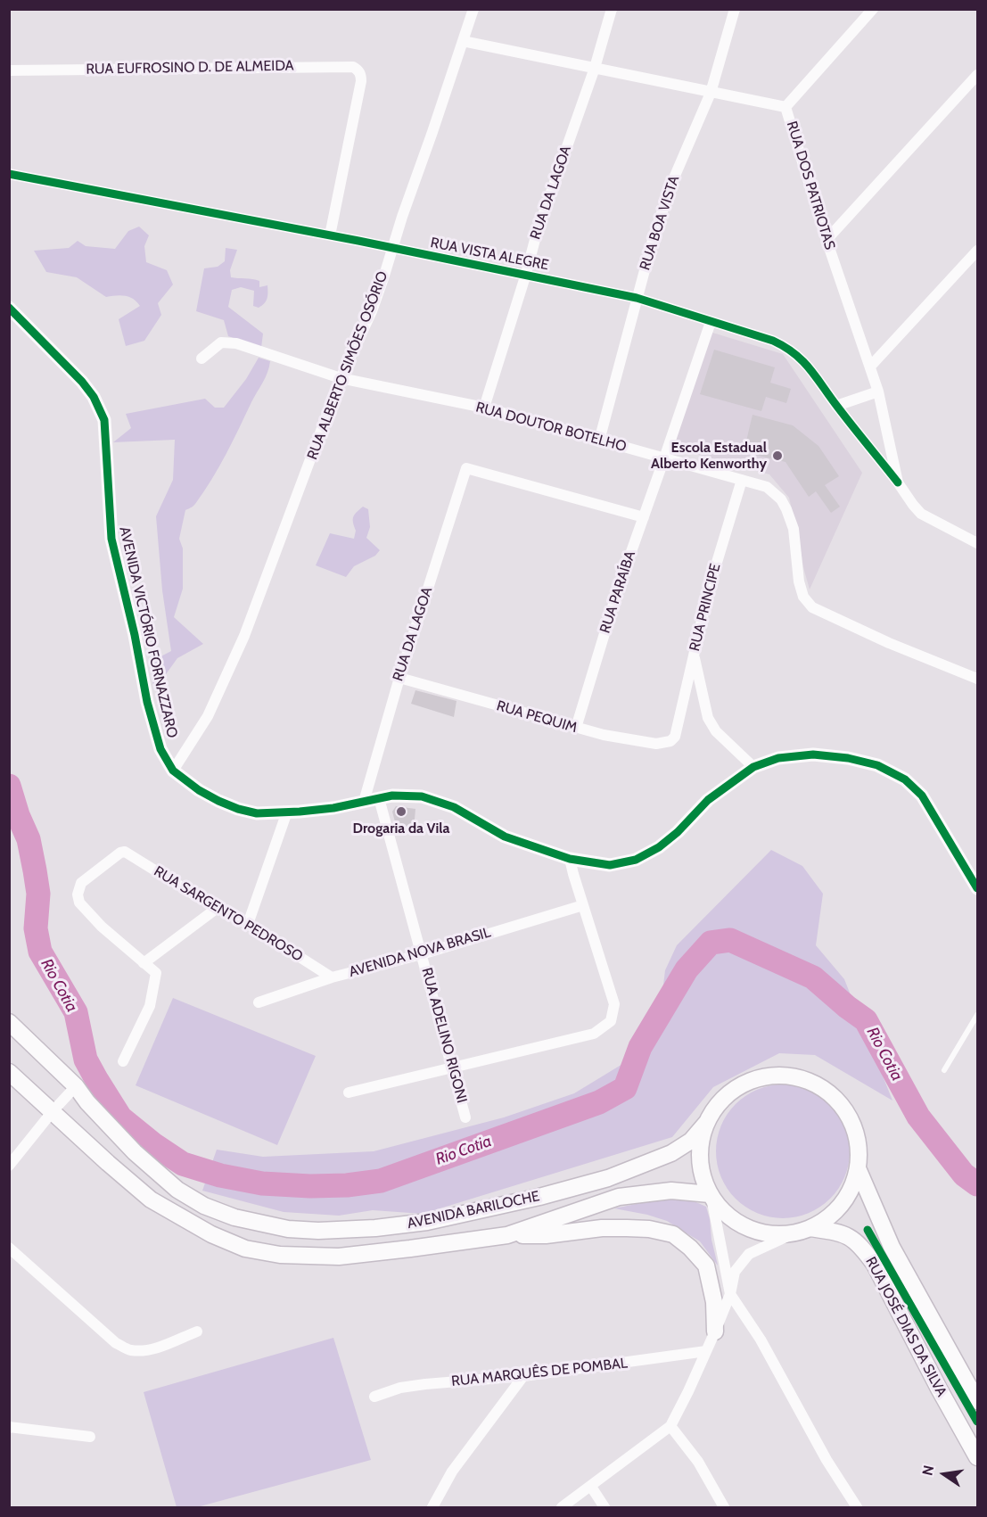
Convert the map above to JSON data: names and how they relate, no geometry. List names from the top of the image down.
{
  "streets": {
    "main road": ["AVENIDA BARILOCHE", "RUA JOSÉ DIAS DA SILVA"],
    "street": [
      "RUA EUFROSINO D. DE ALMEIDA",
      "RUA DOS PATRIOTAS",
      "RUA DA LAGOA",
      "RUA BOA VISTA",
      "RUA VISTA ALEGRE",
      "RUA ALBERTO SIMÕES OSÓRIO",
      "RUA DOUTOR BOTELHO",
      "RUA PARAÍBA",
      "RUA PRINCIPE",
      "AVENIDA VICTÓRIO FORNAZZARO",
      "RUA PEQUIM",
      "RUA SARGENTO PEDROSO",
      "AVENIDA NOVA BRASIL",
      "RUA ADELINO RIGONI",
      "RUA MARQUÊS DE POMBAL"
    ]
  },
  "crossings": [
    ["RUA EUFROSINO D. DE ALMEIDA", "RUA VISTA ALEGRE"],
    ["RUA DOS PATRIOTAS", "RUA DA LAGOA"],
    ["RUA DOS PATRIOTAS", "RUA BOA VISTA"],
    ["RUA DOS PATRIOTAS", "RUA VISTA ALEGRE"],
    ["RUA DOS PATRIOTAS", "RUA ALBERTO SIMÕES OSÓRIO"],
    ["RUA DA LAGOA", "RUA VISTA ALEGRE"],
    ["RUA DA LAGOA", "RUA DOUTOR BOTELHO"],
    ["RUA DA LAGOA", "RUA PARAÍBA"],
    ["RUA DA LAGOA", "AVENIDA VICTÓRIO FORNAZZARO"],
    ["RUA DA LAGOA", "RUA PEQUIM"],
    ["RUA BOA VISTA", "RUA VISTA ALEGRE"],
    ["RUA BOA VISTA", "RUA DOUTOR BOTELHO"],
    ["RUA VISTA ALEGRE", "RUA ALBERTO SIMÕES OSÓRIO"],
    ["RUA VISTA ALEGRE", "RUA PARAÍBA"],
    ["RUA ALBERTO SIMÕES OSÓRIO", "RUA DOUTOR BOTELHO"],
    ["RUA ALBERTO SIMÕES OSÓRIO", "AVENIDA VICTÓRIO FORNAZZARO"],
    ["RUA DOUTOR BOTELHO", "RUA PARAÍBA"],
    ["RUA DOUTOR BOTELHO", "RUA PRINCIPE"],
    ["RUA PARAÍBA", "RUA PEQUIM"],
    ["RUA PRINCIPE", "RUA PEQUIM"],
    ["AVENIDA VICTÓRIO FORNAZZARO", "RUA ADELINO RIGONI"],
    ["RUA SARGENTO PEDROSO", "AVENIDA NOVA BRASIL"],
    ["AVENIDA NOVA BRASIL", "RUA ADELINO RIGONI"],
    ["AVENIDA BARILOCHE", "RUA JOSÉ DIAS DA SILVA"]
  ],
  "water": ["Rio Cotia"],
  "places": ["Escola Estadual Alberto Kenworthy", "Drogaria da Vila"],
  "north": "left"
}
